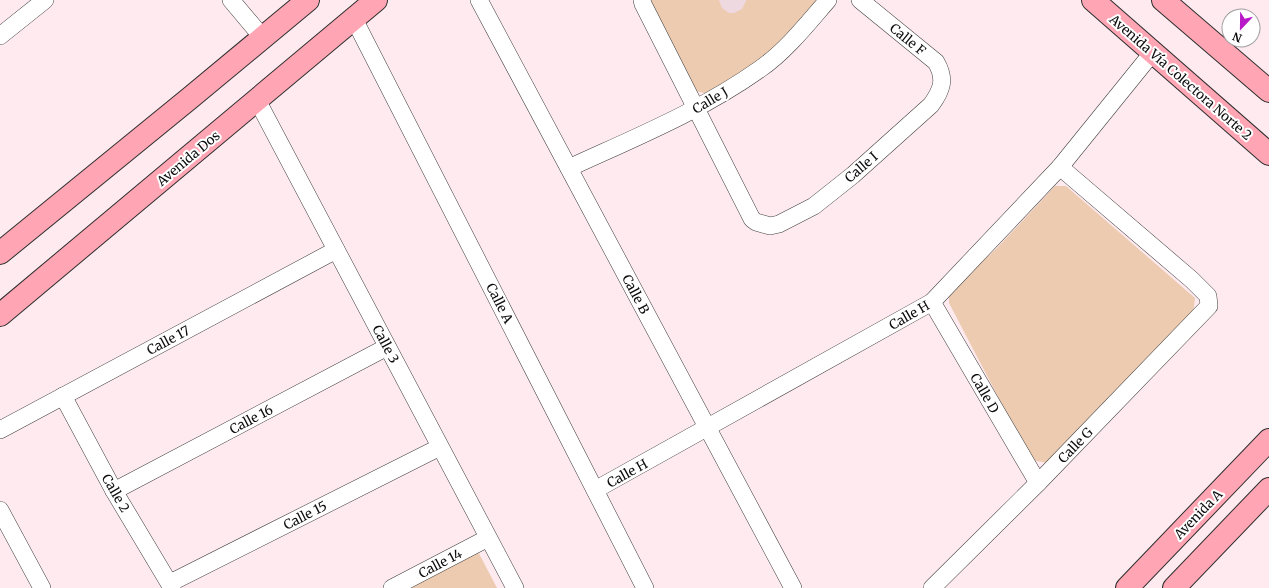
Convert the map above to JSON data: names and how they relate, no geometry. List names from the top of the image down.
{
  "streets": {
    "street": [
      "Calle F",
      "Avenida Vía Colectora Norte 2",
      "Calle J",
      "Avenida Dos",
      "Calle I",
      "Calle B",
      "Calle A",
      "Calle H",
      "Calle 17",
      "Calle 3",
      "Calle D",
      "Calle 16",
      "Calle G",
      "Calle 2",
      "Avenida A",
      "Calle 15",
      "Calle 14"
    ]
  },
  "crossings": [
    ["Calle F", "Calle I"],
    ["Avenida Vía Colectora Norte 2", "Calle H"],
    ["Calle J", "Calle I"],
    ["Calle J", "Calle B"],
    ["Avenida Dos", "Calle A"],
    ["Avenida Dos", "Calle 3"],
    ["Calle B", "Calle H"],
    ["Calle A", "Calle H"],
    ["Calle H", "Calle D"],
    ["Calle H", "Calle G"],
    ["Calle 17", "Calle 3"],
    ["Calle 17", "Calle 2"],
    ["Calle 3", "Calle 16"],
    ["Calle 3", "Calle 15"],
    ["Calle 3", "Calle 14"],
    ["Calle D", "Calle G"],
    ["Calle 16", "Calle 2"],
    ["Calle 2", "Calle 15"]
  ],
  "north": "bottom"
}
